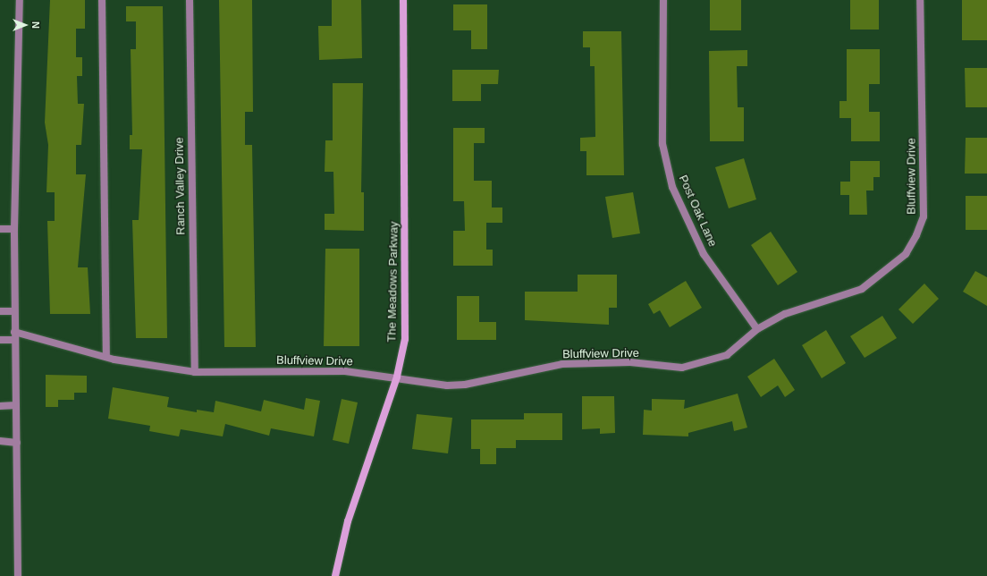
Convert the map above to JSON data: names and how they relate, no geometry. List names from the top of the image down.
{
  "streets": {
    "street": [
      "Bluffview Drive",
      "Ranch Valley Drive",
      "Post Oak Lane",
      "The Meadows Parkway"
    ]
  },
  "crossings": [
    ["Bluffview Drive", "Ranch Valley Drive"],
    ["Bluffview Drive", "Post Oak Lane"],
    ["Bluffview Drive", "The Meadows Parkway"]
  ],
  "north": "right"
}
